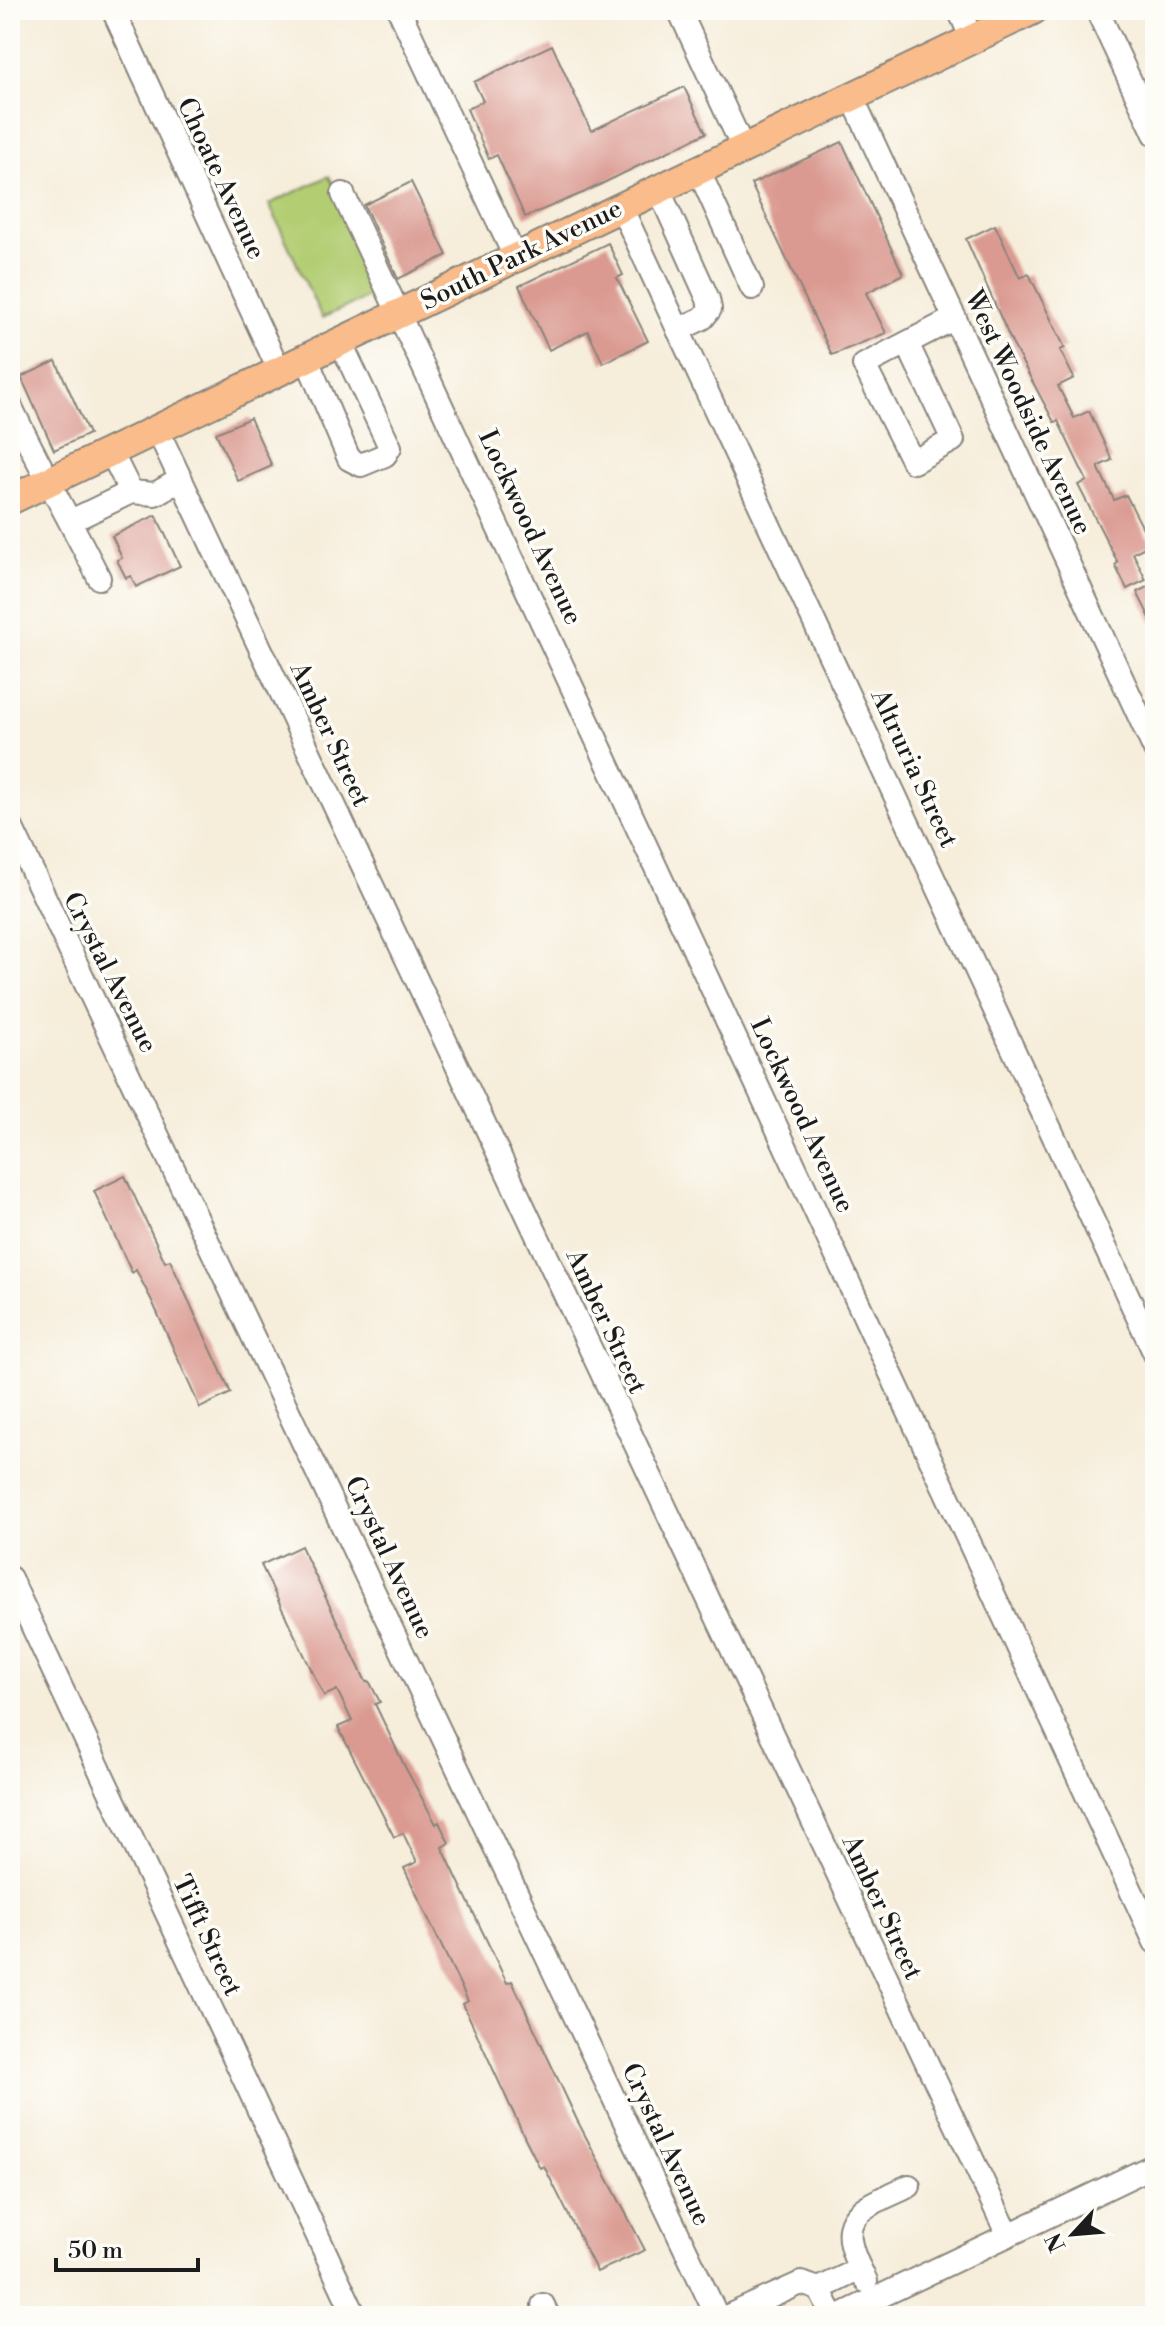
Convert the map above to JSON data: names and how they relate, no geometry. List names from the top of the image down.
{
  "streets": {
    "main road": ["South Park Avenue"],
    "street": [
      "Choate Avenue",
      "West Woodside Avenue",
      "Lockwood Avenue",
      "Amber Street",
      "Altruria Street",
      "Crystal Avenue",
      "Tifft Street"
    ]
  },
  "crossings": [
    ["Choate Avenue", "South Park Avenue"],
    ["South Park Avenue", "West Woodside Avenue"],
    ["South Park Avenue", "Lockwood Avenue"],
    ["South Park Avenue", "Amber Street"],
    ["South Park Avenue", "Altruria Street"]
  ],
  "scale_bar": "50 m",
  "north": "bottom left"
}
